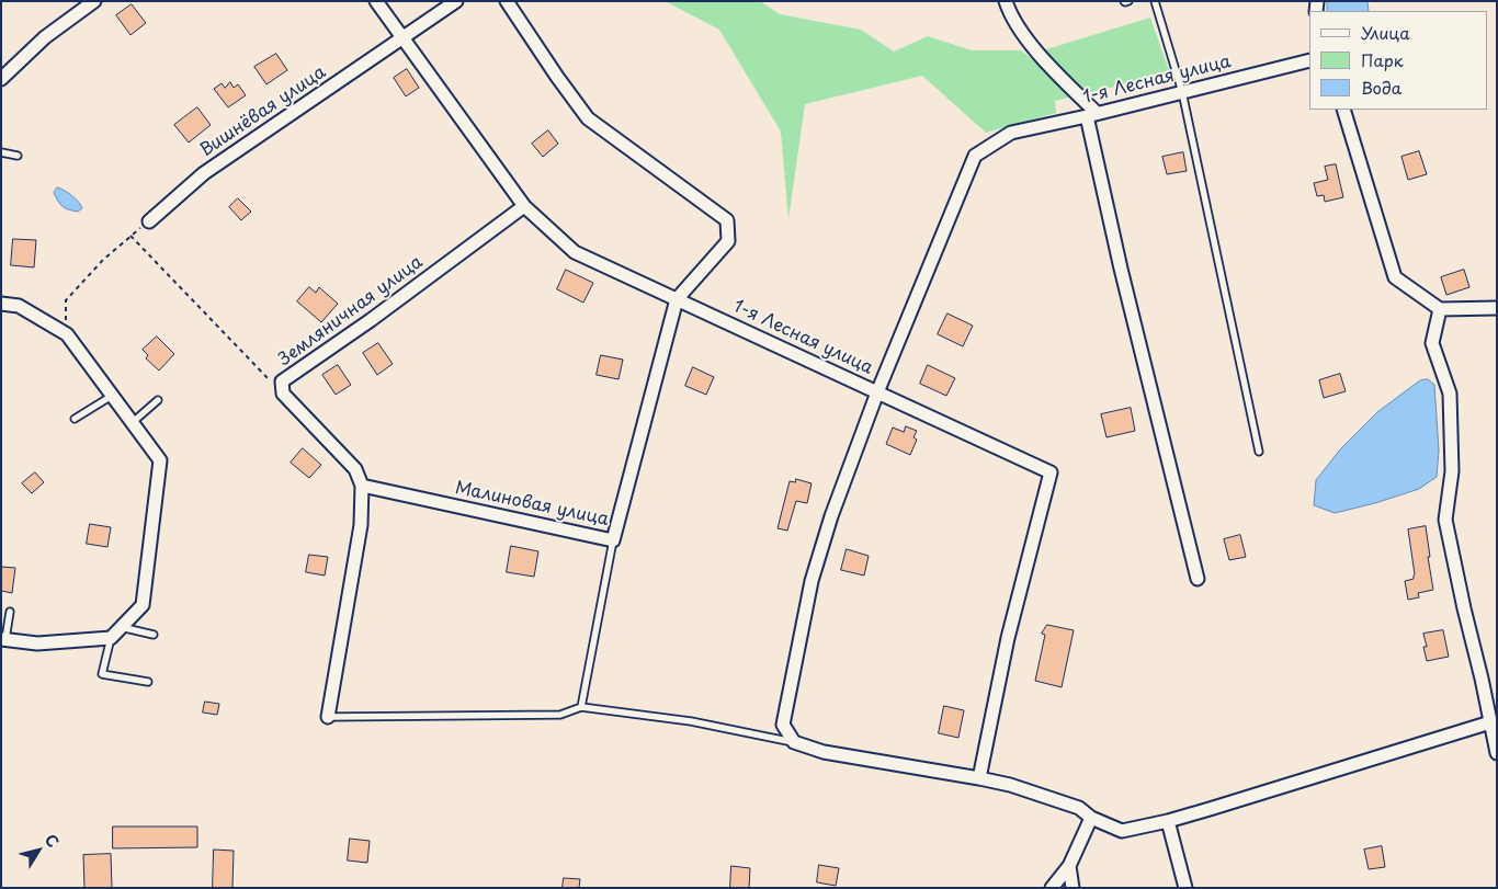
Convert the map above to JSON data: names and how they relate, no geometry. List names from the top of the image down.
{
  "streets": {
    "street": [
      "1-я Лесная улица",
      "Вишнёвая улица",
      "Земляничная улица",
      "Малиновая улица"
    ]
  },
  "crossings": [
    ["1-я Лесная улица", "Вишнёвая улица"],
    ["1-я Лесная улица", "Земляничная улица"],
    ["1-я Лесная улица", "Малиновая улица"],
    ["Земляничная улица", "Малиновая улица"]
  ],
  "legend": ["Улица", "Парк", "Вода"],
  "north": "top right"
}
